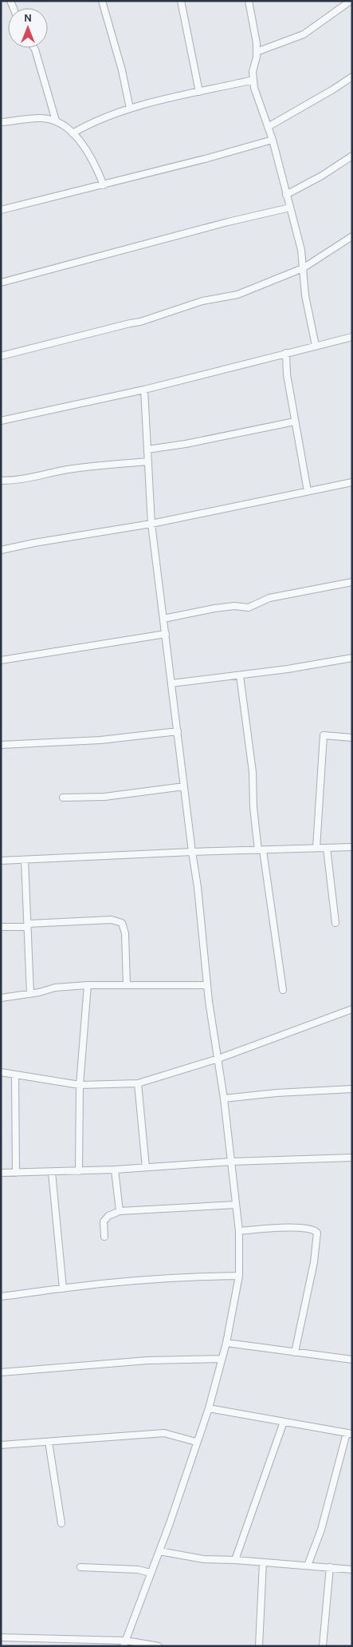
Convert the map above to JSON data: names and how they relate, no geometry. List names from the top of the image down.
{
  "north": "top"
}
